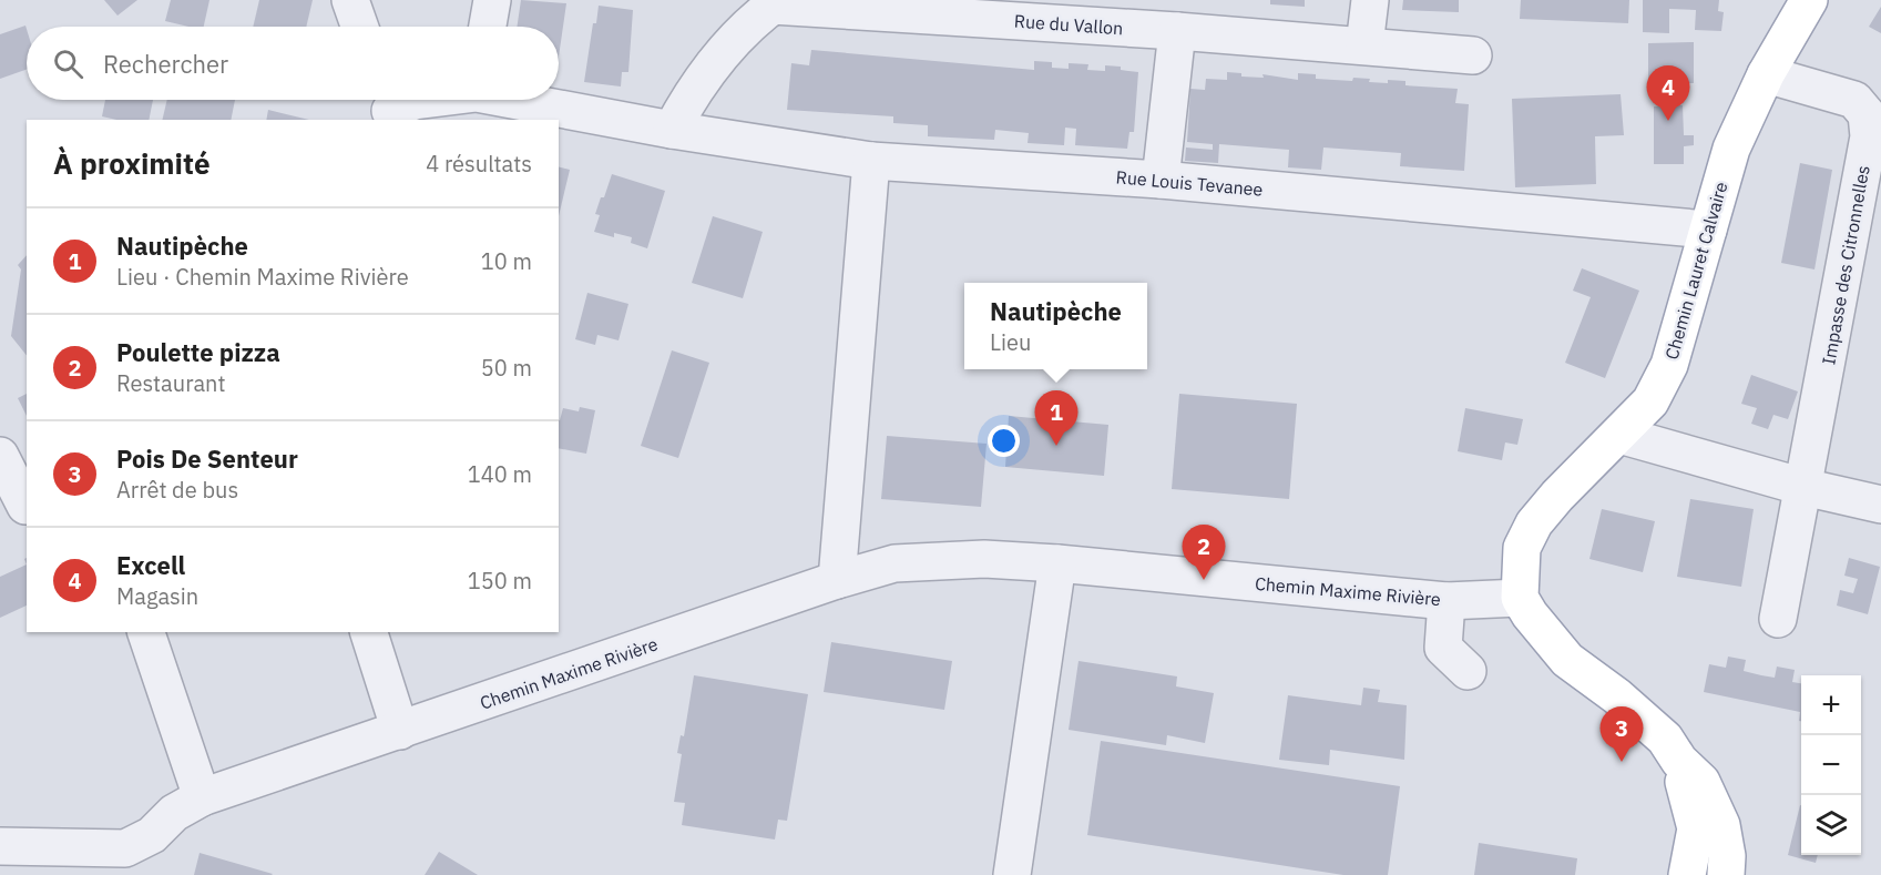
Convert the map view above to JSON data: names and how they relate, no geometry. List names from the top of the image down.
{
  "streets": {
    "main road": ["Chemin Lauret Calvaire"],
    "street": [
      "Rue du Vallon",
      "Rue Louis Tevanee",
      "Impasse des Citronnelles",
      "Chemin Maxime Rivière"
    ]
  },
  "crossings": [
    ["Rue Louis Tevanee", "Chemin Lauret Calvaire"],
    ["Impasse des Citronnelles", "Chemin Lauret Calvaire"],
    ["Chemin Lauret Calvaire", "Chemin Maxime Rivière"]
  ],
  "page": {
    "search": "Rechercher",
    "pins": [
      "4",
      "1",
      "2",
      "3"
    ],
    "heading": ["À proximité", "4 résultats"],
    "list": [
      {
        "mark": "1",
        "name": "Nautipèche",
        "note": "Lieu · Chemin Maxime Rivière",
        "value": "10 m"
      },
      {
        "mark": "2",
        "name": "Poulette pizza",
        "note": "Restaurant",
        "value": "50 m"
      },
      {
        "mark": "3",
        "name": "Pois De Senteur",
        "note": "Arrêt de bus",
        "value": "140 m"
      },
      {
        "mark": "4",
        "name": "Excell",
        "note": "Magasin",
        "value": "150 m"
      }
    ],
    "popup": ["Nautipèche", "Lieu"],
    "map_buttons": ["+", "−"]
  }
}
